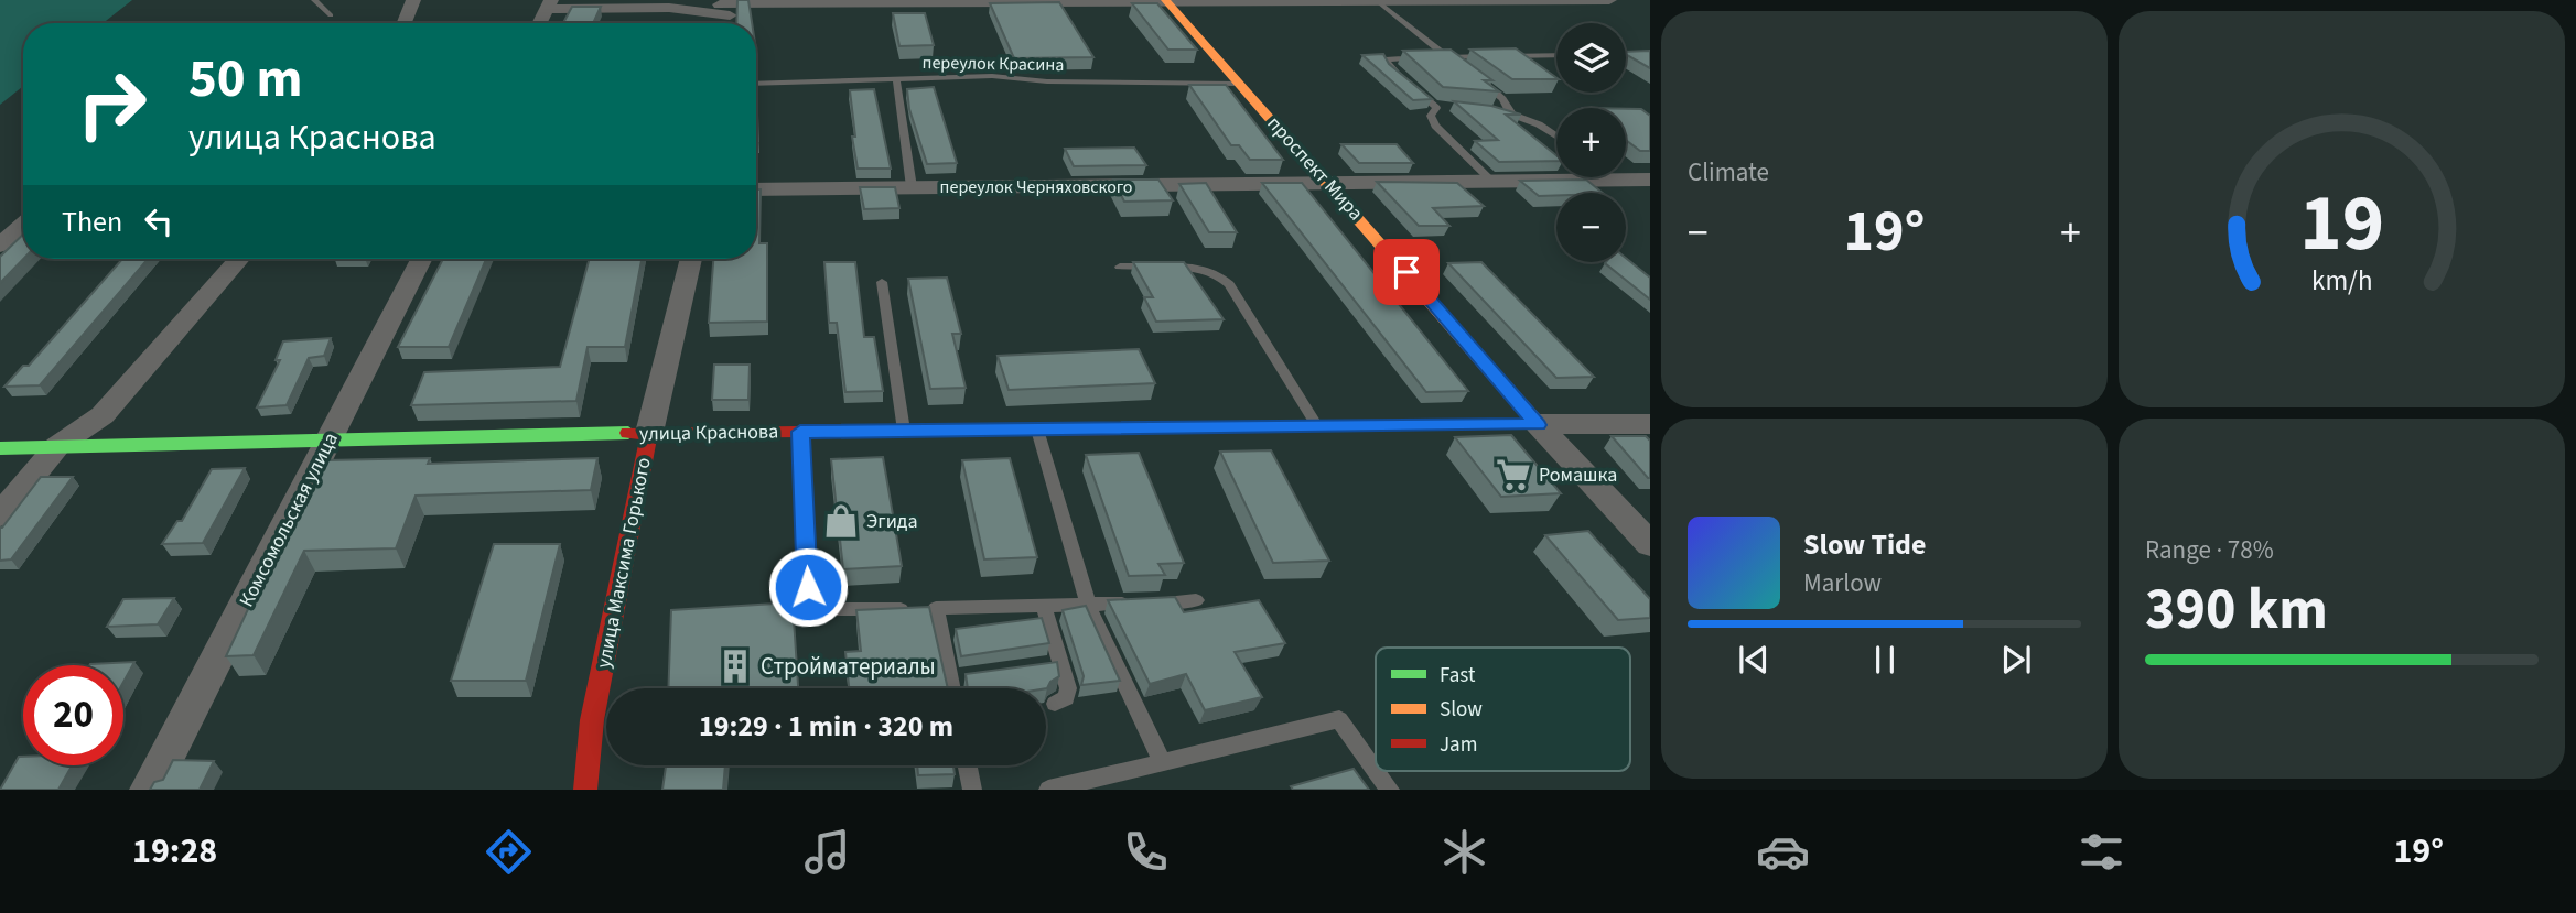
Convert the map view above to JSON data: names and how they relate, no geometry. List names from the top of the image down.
{
  "streets": {
    "street": [
      "проспект Мира",
      "переулок Черняховского",
      "улица Краснова",
      "Комсомольская улица",
      "улица Максима Горького"
    ],
    "lane": ["переулок Красина"]
  },
  "crossings": [
    ["переулок Красина", "проспект Мира"],
    ["проспект Мира", "переулок Черняховского"],
    ["проспект Мира", "улица Краснова"],
    ["улица Краснова", "Комсомольская улица"],
    ["улица Краснова", "улица Максима Горького"]
  ],
  "places": {
    "supermarket": ["Ромашка"],
    "shop": ["Эгида"],
    "building": ["Стройматериалы"]
  },
  "legend": ["Fast", "Slow", "Jam"],
  "page": {
    "tile": [
      "Climate",
      ["Range · 78%", "390 km"]
    ],
    "map_buttons": ["+", "−"],
    "turn": ["50 m", "улица Краснова"],
    "then": "Then",
    "heat": ["−", "19°", "+"],
    "song": ["Slow Tide", "Marlow"],
    "limit": "20",
    "trip": "19:29 · 1 min · 320 m",
    "tabs": ["19:28", "19°"],
    "gauge": ["19", "km/h"]
  }
}
